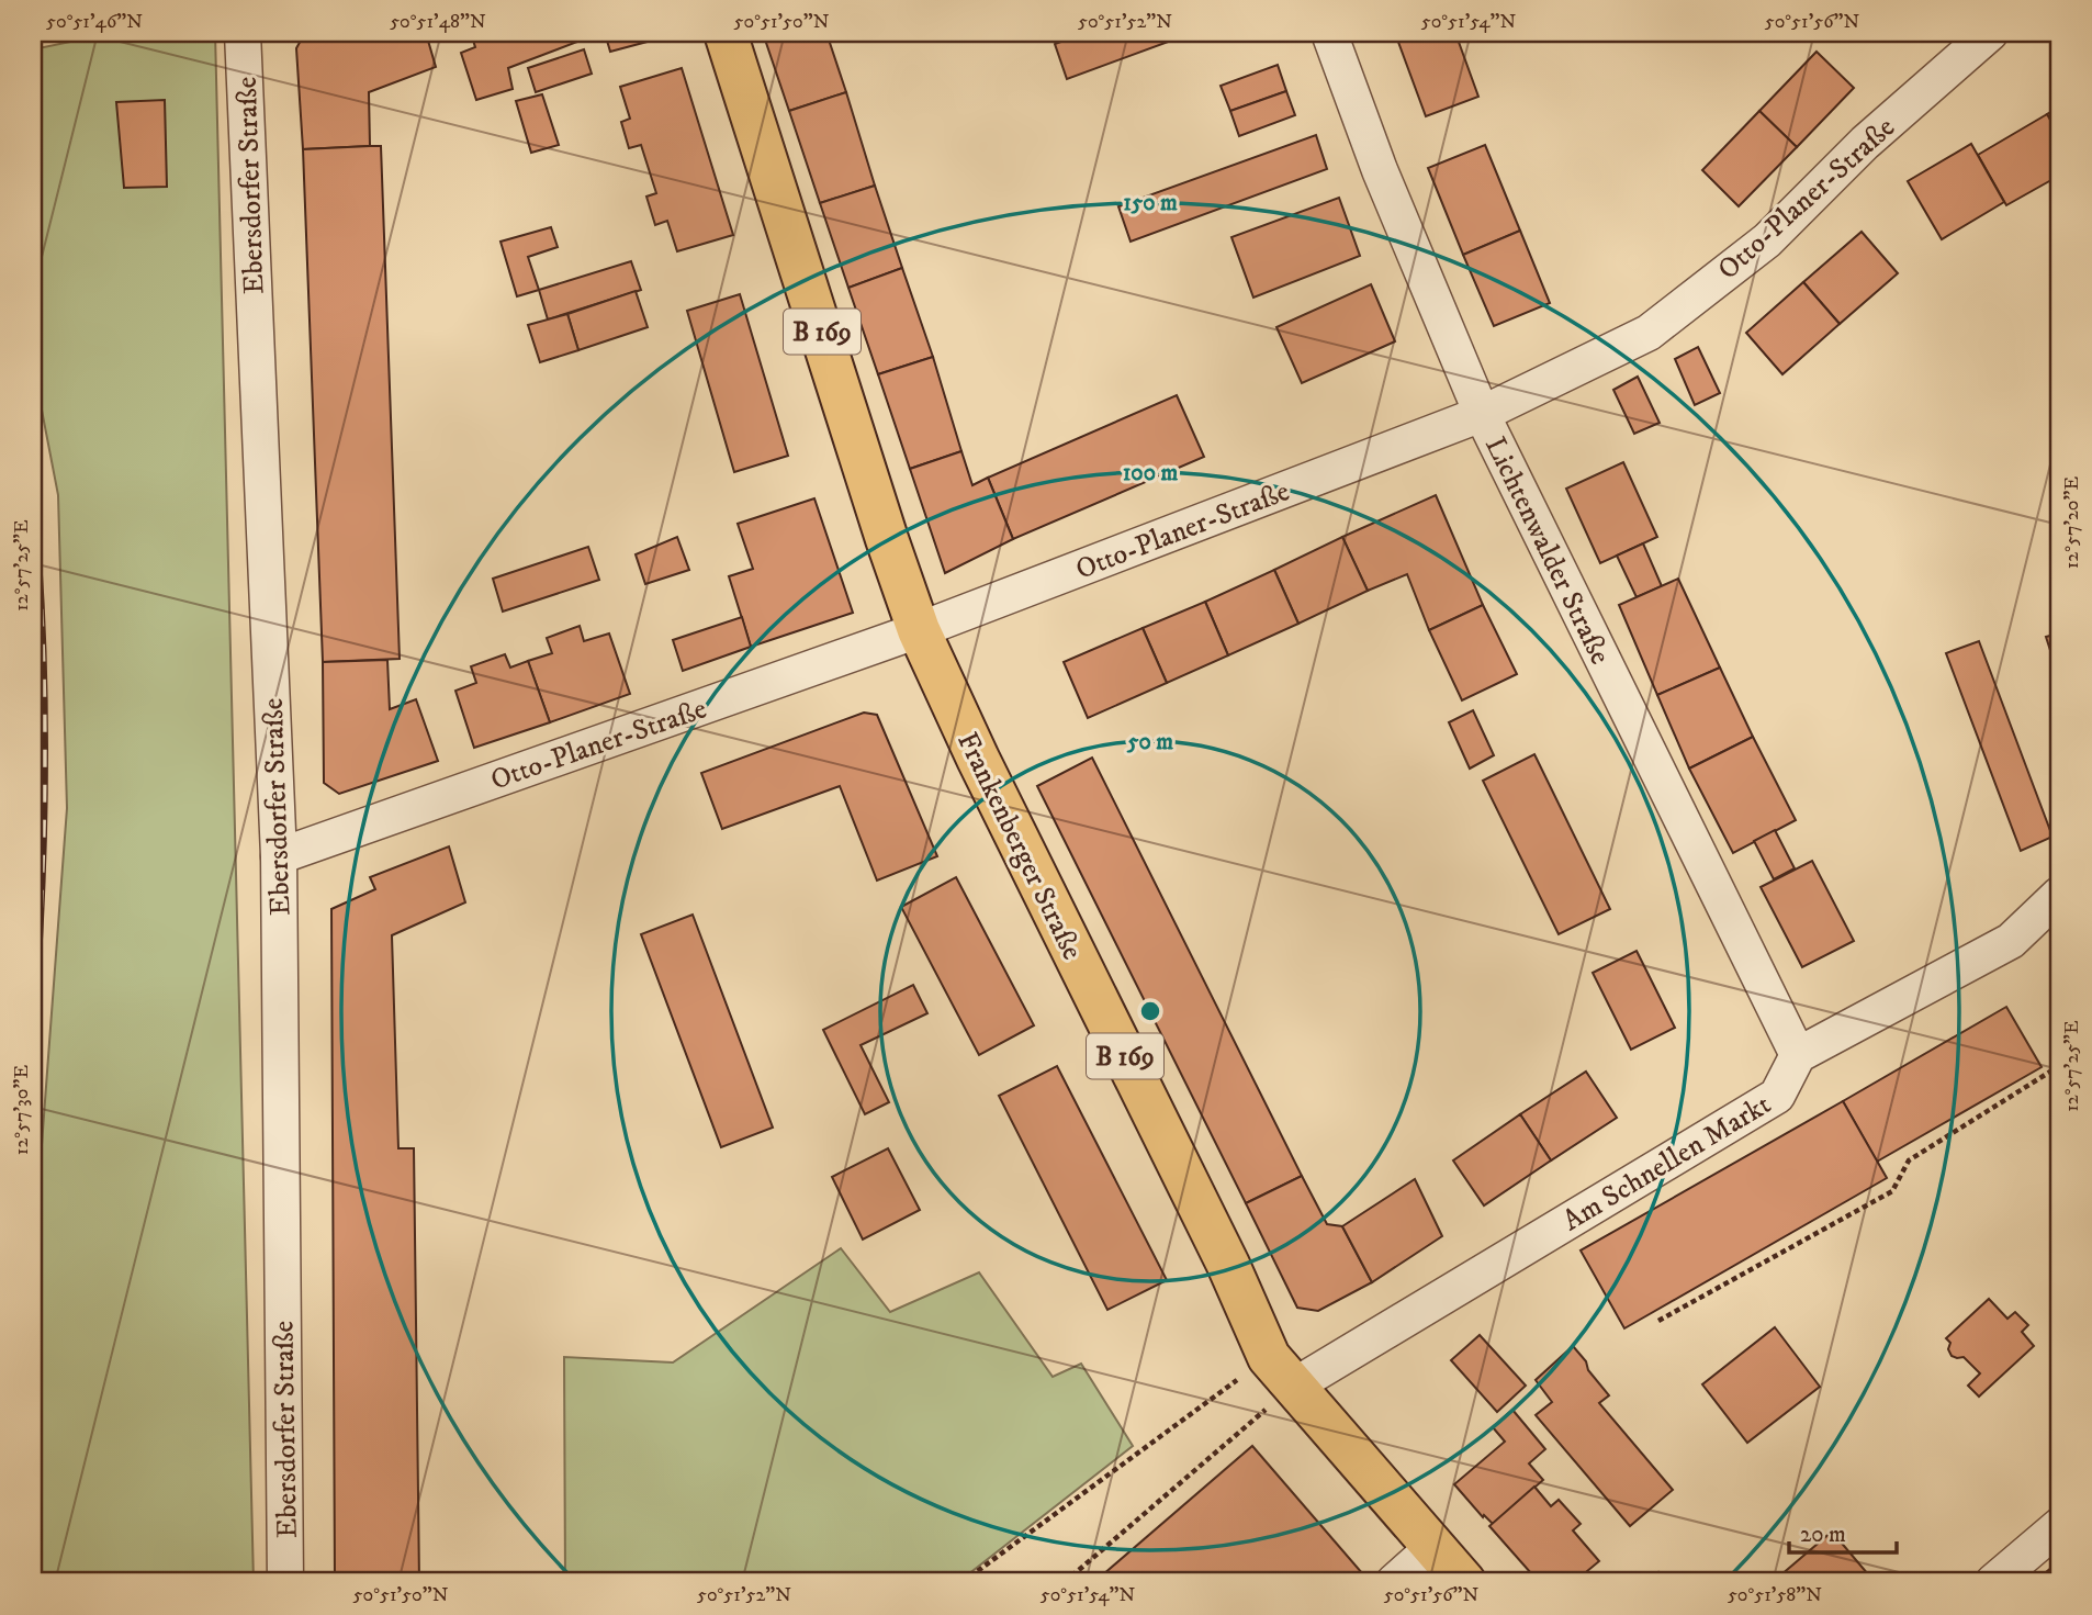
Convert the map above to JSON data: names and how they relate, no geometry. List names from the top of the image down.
{
  "streets": {
    "main road": ["B 169", "Frankenberger Straße"],
    "street": [
      "Ebersdorfer Straße",
      "Otto-Planer-Straße",
      "Lichtenwalder Straße",
      "Am Schnellen Markt"
    ]
  },
  "crossings": [
    ["Ebersdorfer Straße", "Otto-Planer-Straße"],
    ["Otto-Planer-Straße", "Lichtenwalder Straße"],
    ["Otto-Planer-Straße", "Frankenberger Straße"],
    ["Lichtenwalder Straße", "Am Schnellen Markt"],
    ["Frankenberger Straße", "Am Schnellen Markt"]
  ],
  "scale_bar": "20 m",
  "coordinates": [
    "50°51'46\"N",
    "50°51'48\"N",
    "50°51'50\"N",
    "50°51'52\"N",
    "50°51'54\"N",
    "50°51'56\"N",
    "12°57'20\"E",
    "12°57'25\"E",
    "12°57'30\"E",
    "50°51'58\"N"
  ],
  "rings": ["150 m", "100 m", "50 m"]
}
